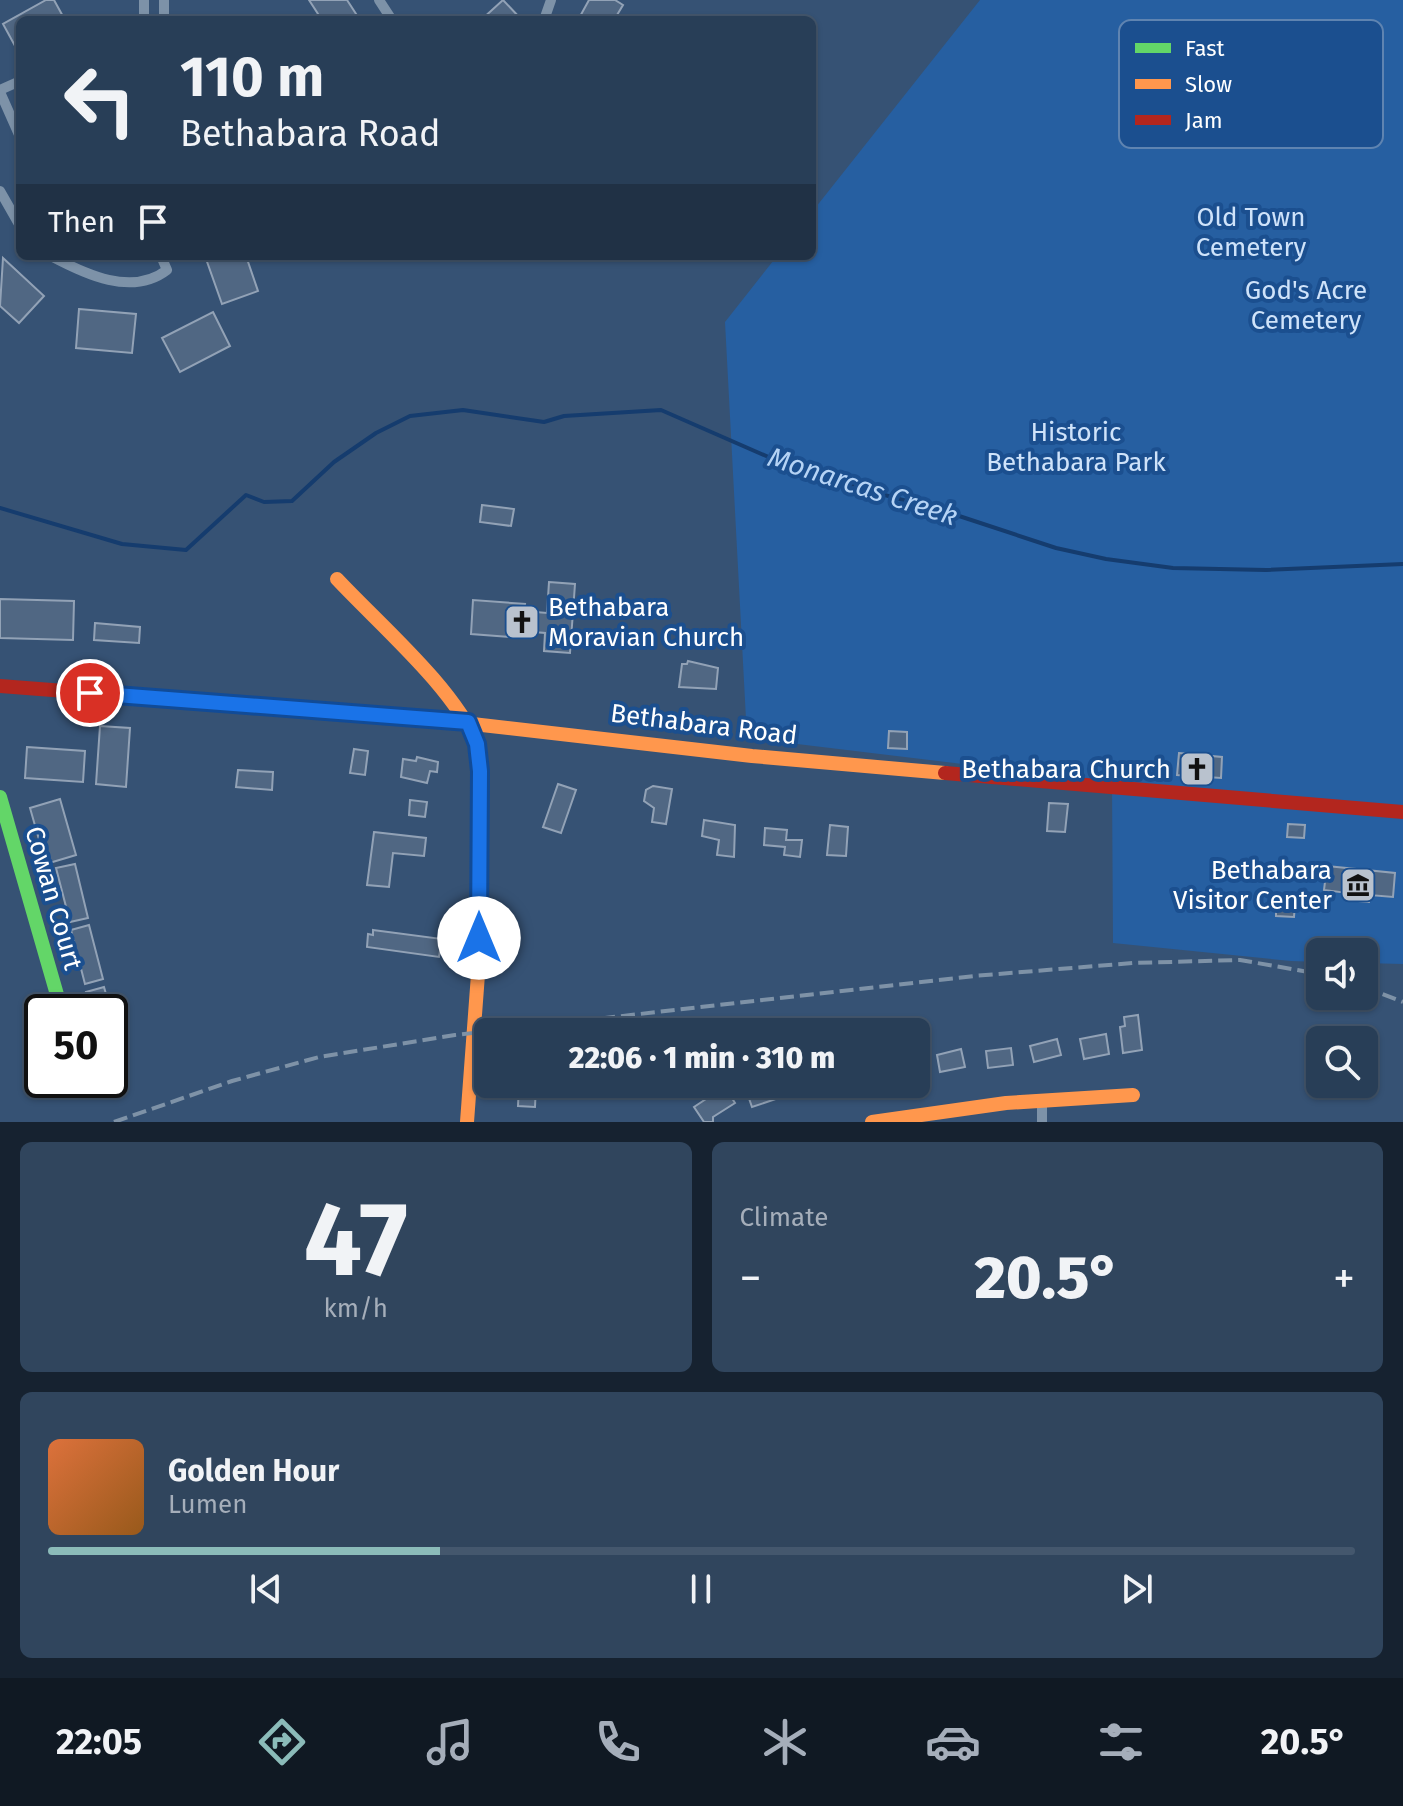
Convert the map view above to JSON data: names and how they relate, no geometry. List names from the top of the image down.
{
  "streets": {
    "street": ["Bethabara Road", "Cowan Court"]
  },
  "water": ["Monarcas Creek"],
  "parks": ["Old Town Cemetery", "God's Acre Cemetery", "Historic Bethabara Park"],
  "places": {
    "church": ["Bethabara Moravian Church", "Bethabara Church"],
    "museum": ["Bethabara Visitor Center"]
  },
  "legend": ["Fast", "Slow", "Jam"],
  "page": {
    "turn": ["110 m", "Bethabara Road"],
    "then": "Then",
    "limit": "50",
    "trip": "22:06 · 1 min · 310 m",
    "tile": [
      ["47", "km/h"],
      "Climate"
    ],
    "heat": ["−", "20.5°", "+"],
    "song": ["Golden Hour", "Lumen"],
    "tabs": ["22:05", "20.5°"]
  }
}
